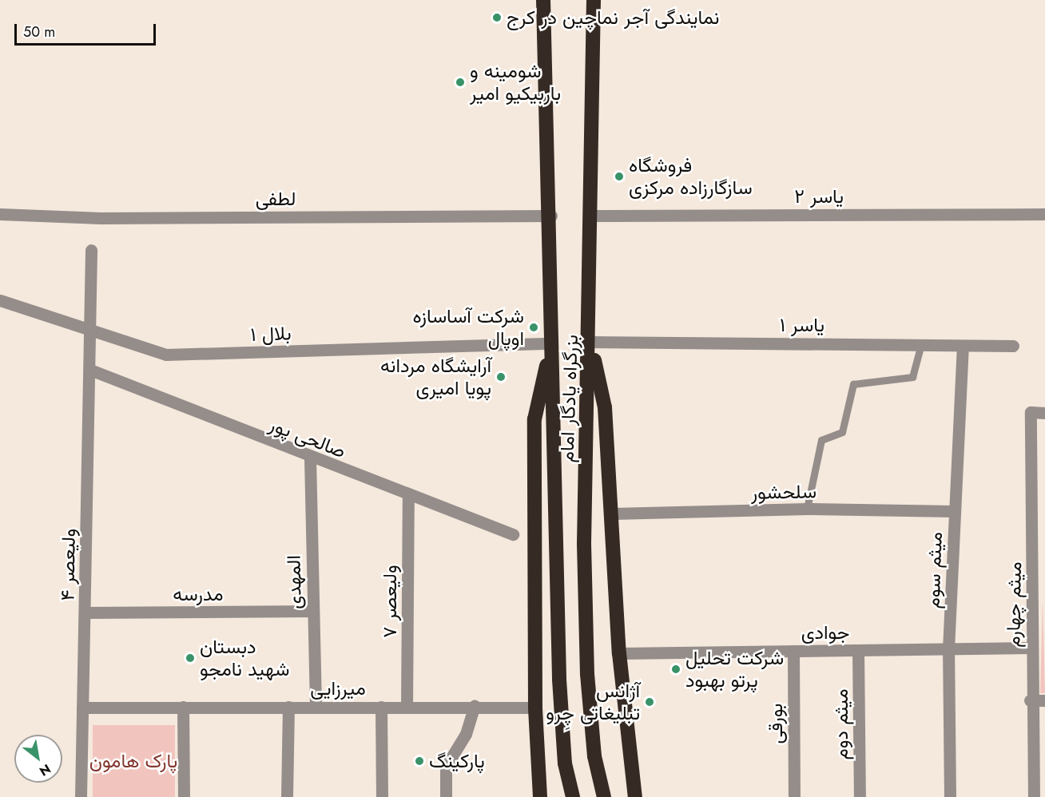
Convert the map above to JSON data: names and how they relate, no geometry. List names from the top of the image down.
{
  "streets": {
    "highway": ["بزرگراه یادگار امام"],
    "street": [
      "یاسر ۲",
      "لطفی",
      "یاسر ۱",
      "بلال ۱",
      "صالحی پور",
      "سلحشور",
      "ولیعصر ۴",
      "میثم سوم",
      "المهدی",
      "مدرسه",
      "ولیعصر ۷",
      "میثم چهارم",
      "جوادی",
      "میرزایی",
      "بورقی",
      "میثم دوم"
    ]
  },
  "crossings": [
    ["یاسر ۲", "بزرگراه یادگار امام"],
    ["لطفی", "بزرگراه یادگار امام"],
    ["یاسر ۱", "بزرگراه یادگار امام"],
    ["یاسر ۱", "میثم سوم"],
    ["بلال ۱", "بزرگراه یادگار امام"],
    ["بلال ۱", "ولیعصر ۴"],
    ["صالحی پور", "ولیعصر ۴"],
    ["صالحی پور", "المهدی"],
    ["صالحی پور", "ولیعصر ۷"],
    ["سلحشور", "میثم سوم"],
    ["ولیعصر ۴", "مدرسه"],
    ["ولیعصر ۴", "میرزایی"],
    ["میثم سوم", "جوادی"],
    ["المهدی", "مدرسه"],
    ["المهدی", "میرزایی"],
    ["ولیعصر ۷", "میرزایی"],
    ["میثم چهارم", "جوادی"],
    ["جوادی", "بورقی"],
    ["جوادی", "میثم دوم"]
  ],
  "parks": ["پارک هامون"],
  "places": [
    "نمایندگی آجر نماچین در کرج",
    "شومینه و باربیکیو امیر",
    "فروشگاه سازگارزاده مرکزی",
    "شرکت آساسازه اوپال",
    "آرایشگاه مردانه پویا امیری",
    "دبستان شهید نامجو",
    "شرکت تحلیل پرتو بهبود",
    "آژانس تبلیغاتی چِرو",
    "پارکینگ"
  ],
  "scale_bar": "50 m",
  "north": "bottom right"
}
